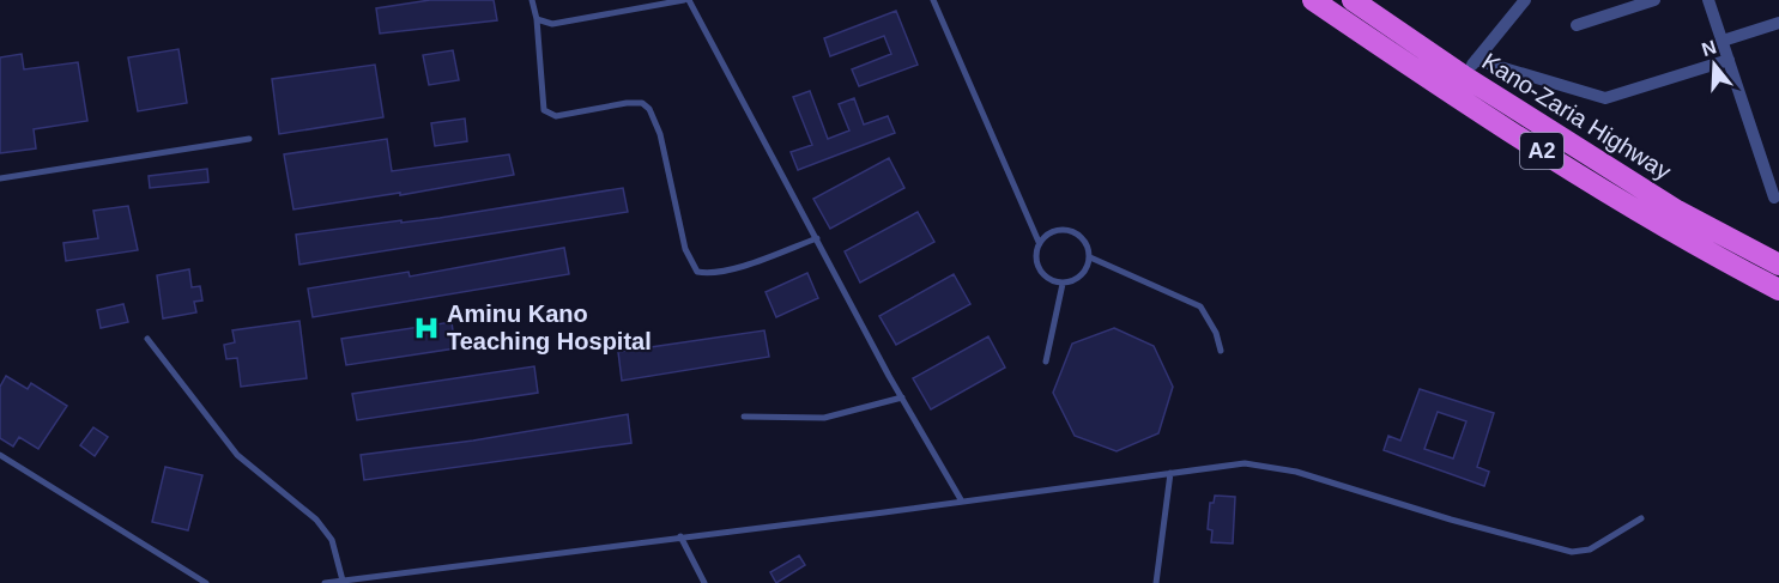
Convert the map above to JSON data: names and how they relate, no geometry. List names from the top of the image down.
{
  "streets": {
    "highway": ["Kano-Zaria Highway", "A2"]
  },
  "places": {
    "hospital": ["Aminu Kano Teaching Hospital"]
  },
  "north": "top"
}
